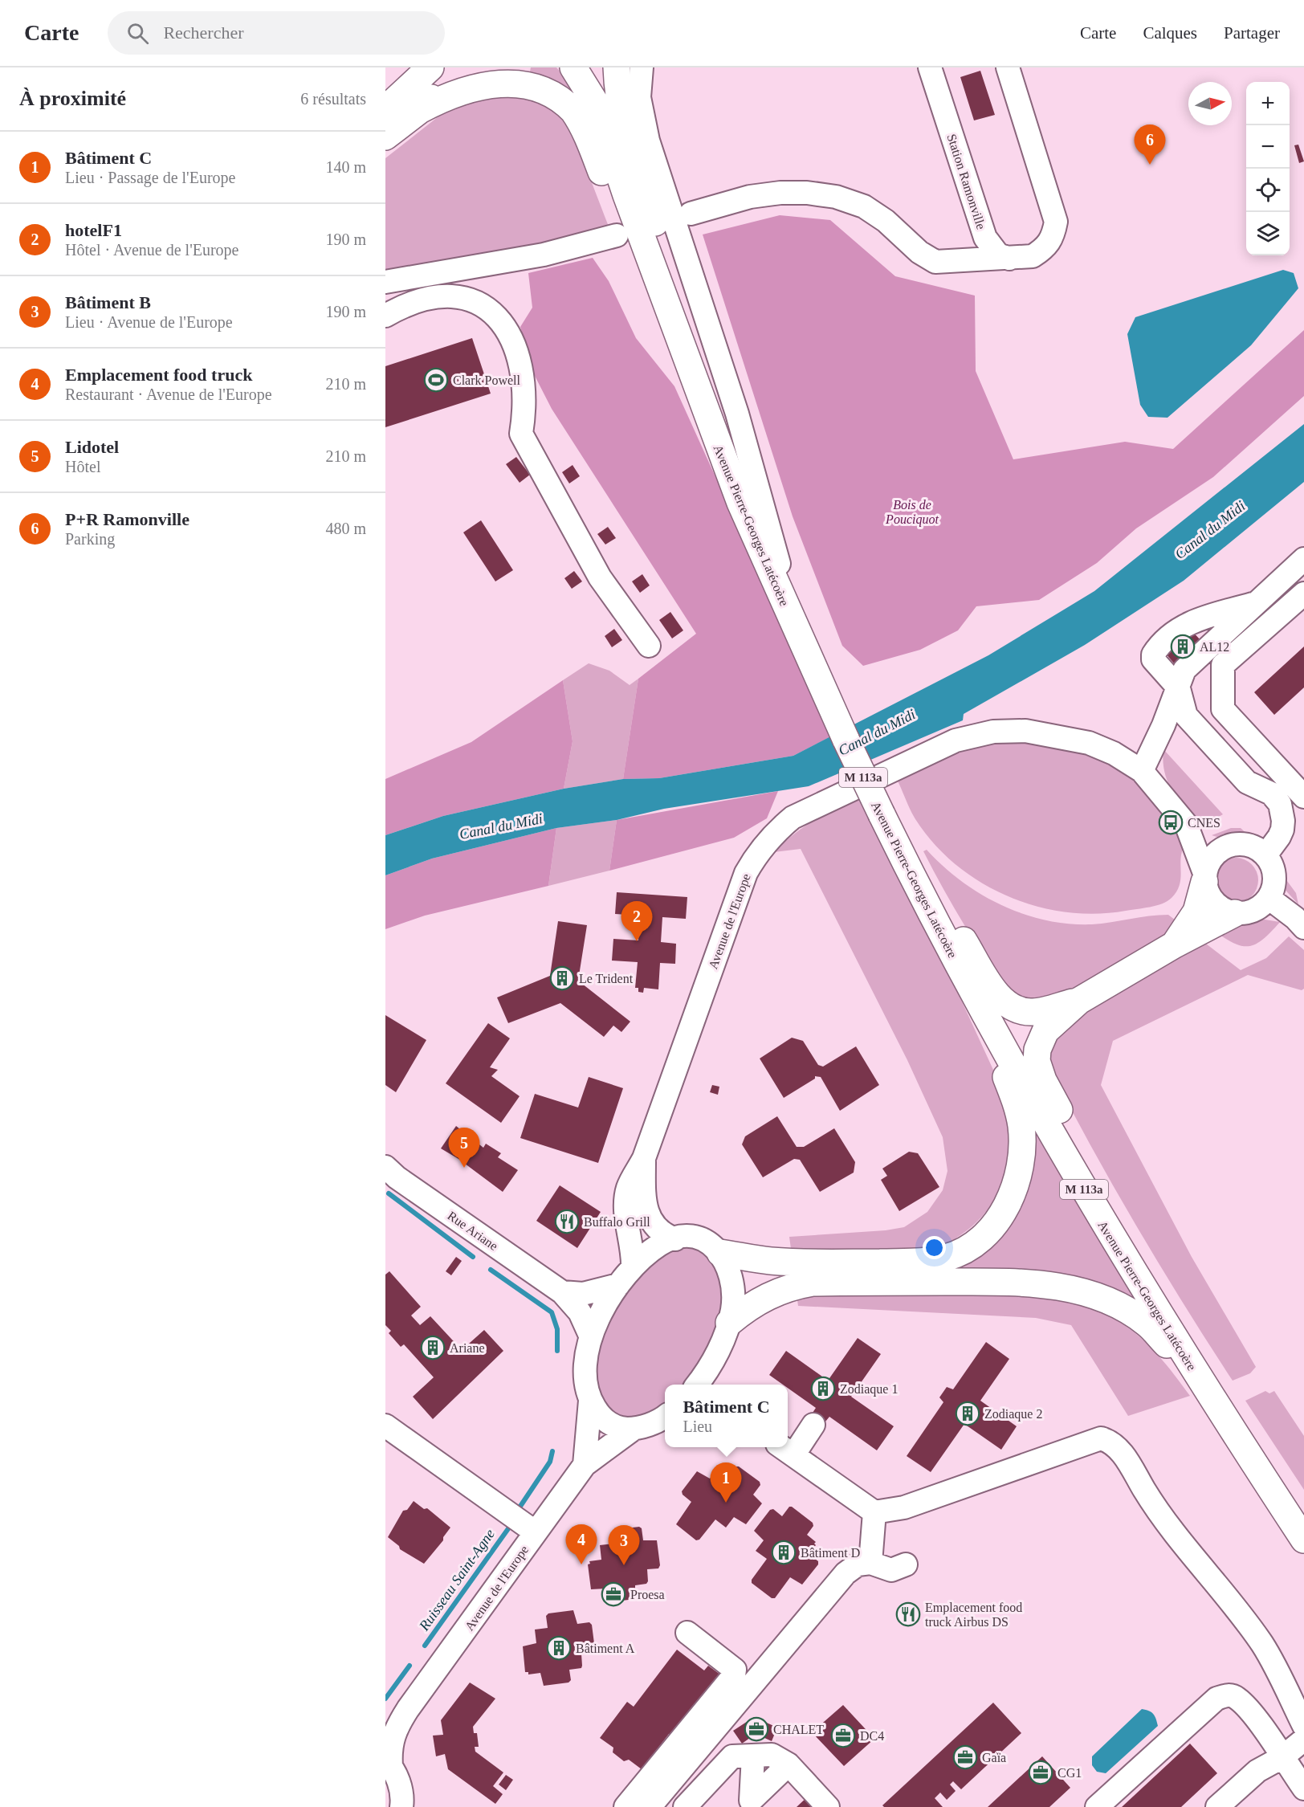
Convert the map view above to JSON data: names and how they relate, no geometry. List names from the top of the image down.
{
  "streets": {
    "main road": ["Avenue Pierre-Georges Latécoère", "M 113a"],
    "street": ["Station Ramonville", "Avenue de l'Europe", "Rue Ariane"]
  },
  "water": ["Canal du Midi", "Ruisseau Saint-Agne"],
  "parks": ["Bois de Pouciquot"],
  "places": {
    "sports": ["Clark Powell"],
    "building": [
      "AL12",
      "Le Trident",
      "Ariane",
      "Zodiaque 1",
      "Zodiaque 2",
      "Bâtiment D",
      "Bâtiment A"
    ],
    "bus stop": ["CNES"],
    "restaurant": ["Buffalo Grill", "Emplacement food truck Airbus DS"],
    "office": [
      "Proesa",
      "CHALET",
      "DC4",
      "Gaïa",
      "CG1"
    ]
  },
  "north": "right",
  "page": {
    "header": "Carte",
    "search": "Rechercher",
    "nav": ["Carte", "Calques", "Partager"],
    "heading": ["À proximité", "6 résultats"],
    "map_buttons": ["+", "−"],
    "pins": [
      "6",
      "2",
      "5",
      "1",
      "4",
      "3"
    ],
    "list": [
      {
        "mark": "1",
        "name": "Bâtiment C",
        "note": "Lieu · Passage de l'Europe",
        "value": "140 m"
      },
      {
        "mark": "2",
        "name": "hotelF1",
        "note": "Hôtel · Avenue de l'Europe",
        "value": "190 m"
      },
      {
        "mark": "3",
        "name": "Bâtiment B",
        "note": "Lieu · Avenue de l'Europe",
        "value": "190 m"
      },
      {
        "mark": "4",
        "name": "Emplacement food truck",
        "note": "Restaurant · Avenue de l'Europe",
        "value": "210 m"
      },
      {
        "mark": "5",
        "name": "Lidotel",
        "note": "Hôtel",
        "value": "210 m"
      },
      {
        "mark": "6",
        "name": "P+R Ramonville",
        "note": "Parking",
        "value": "480 m"
      }
    ],
    "popup": ["Bâtiment C", "Lieu"]
  }
}
